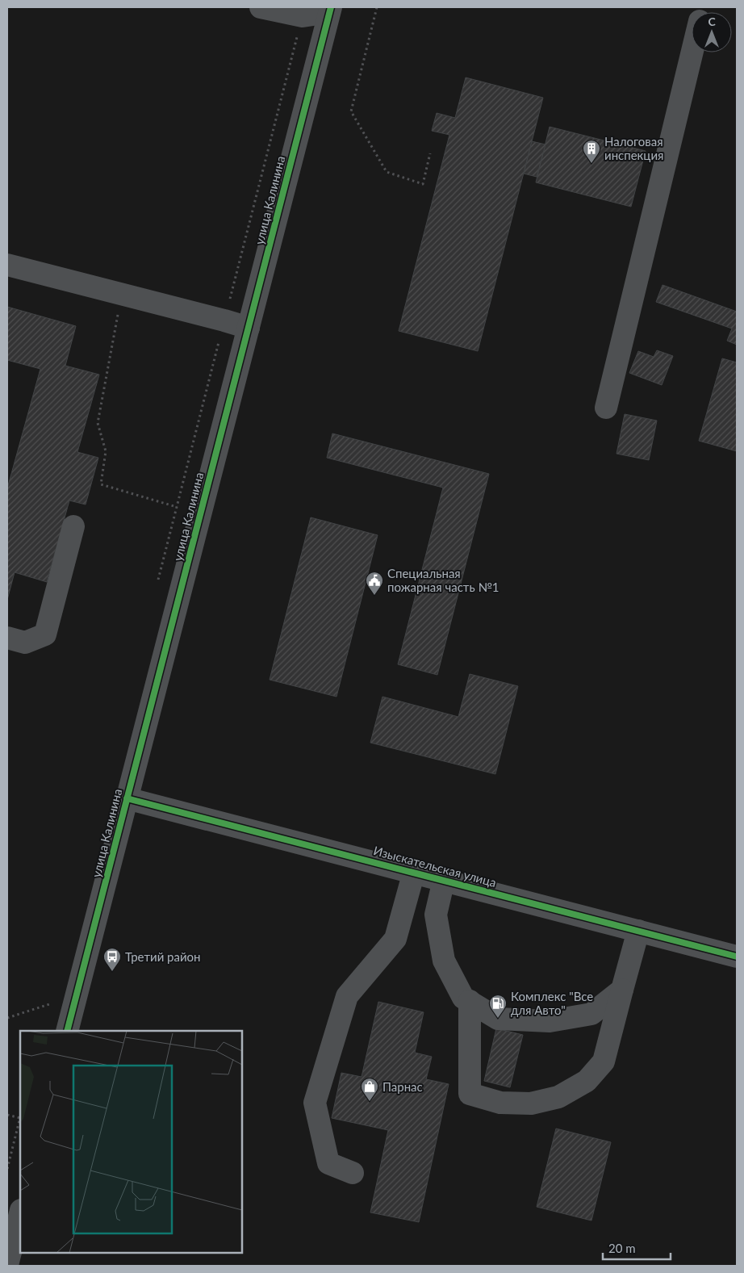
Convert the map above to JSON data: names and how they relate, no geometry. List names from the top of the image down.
{
  "streets": {
    "street": ["улица Калинина", "Изыскательская улица"]
  },
  "crossings": [
    ["улица Калинина", "Изыскательская улица"]
  ],
  "places": {
    "building": ["Налоговая инспекция"],
    "public building": ["Специальная пожарная часть №1"],
    "bus stop": ["Третий район"],
    "fuel station": ["Комплекс \"Все для Авто\""],
    "shop": ["Парнас"]
  },
  "scale_bar": "20 m",
  "north": "top"
}
